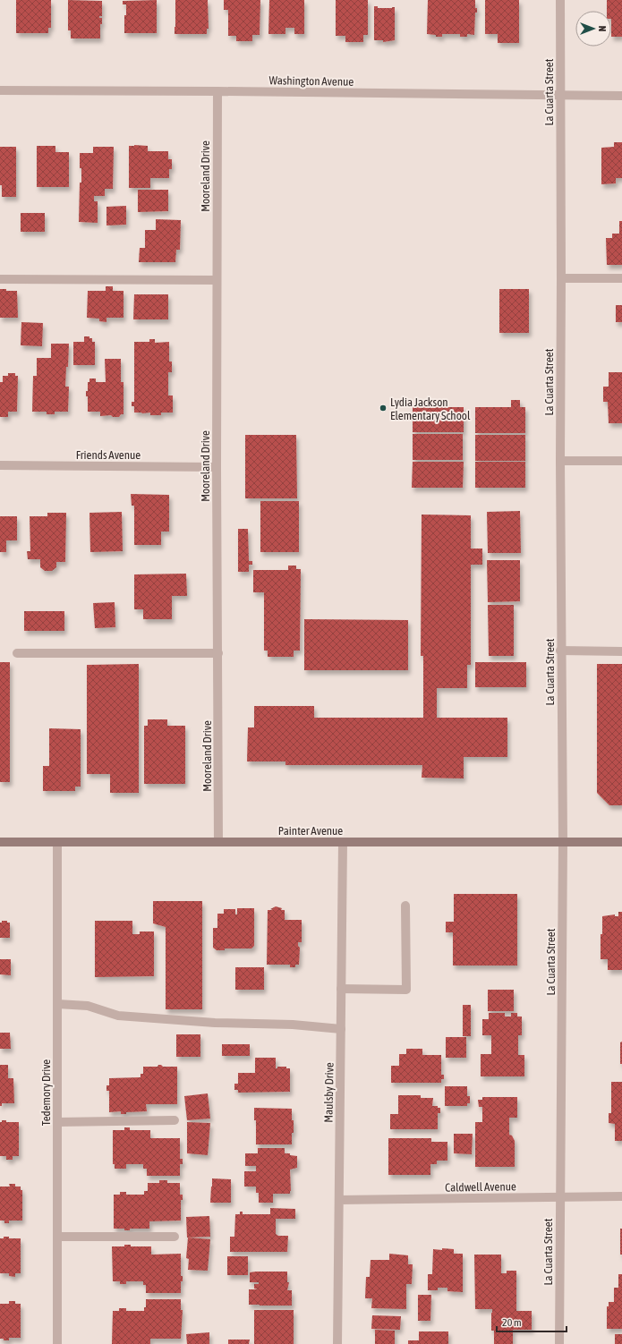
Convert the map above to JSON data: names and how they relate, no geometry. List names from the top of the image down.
{
  "streets": {
    "main road": ["Painter Avenue"],
    "street": [
      "Washington Avenue",
      "La Cuarta Street",
      "Mooreland Drive",
      "Friends Avenue",
      "Tedemory Drive",
      "Maulsby Drive",
      "Caldwell Avenue"
    ]
  },
  "crossings": [
    ["Washington Avenue", "La Cuarta Street"],
    ["Washington Avenue", "Mooreland Drive"],
    ["La Cuarta Street", "Painter Avenue"],
    ["La Cuarta Street", "Caldwell Avenue"],
    ["Mooreland Drive", "Friends Avenue"],
    ["Mooreland Drive", "Painter Avenue"],
    ["Painter Avenue", "Tedemory Drive"],
    ["Painter Avenue", "Maulsby Drive"],
    ["Maulsby Drive", "Caldwell Avenue"]
  ],
  "places": ["Lydia Jackson Elementary School"],
  "scale_bar": "20 m",
  "north": "right"
}
